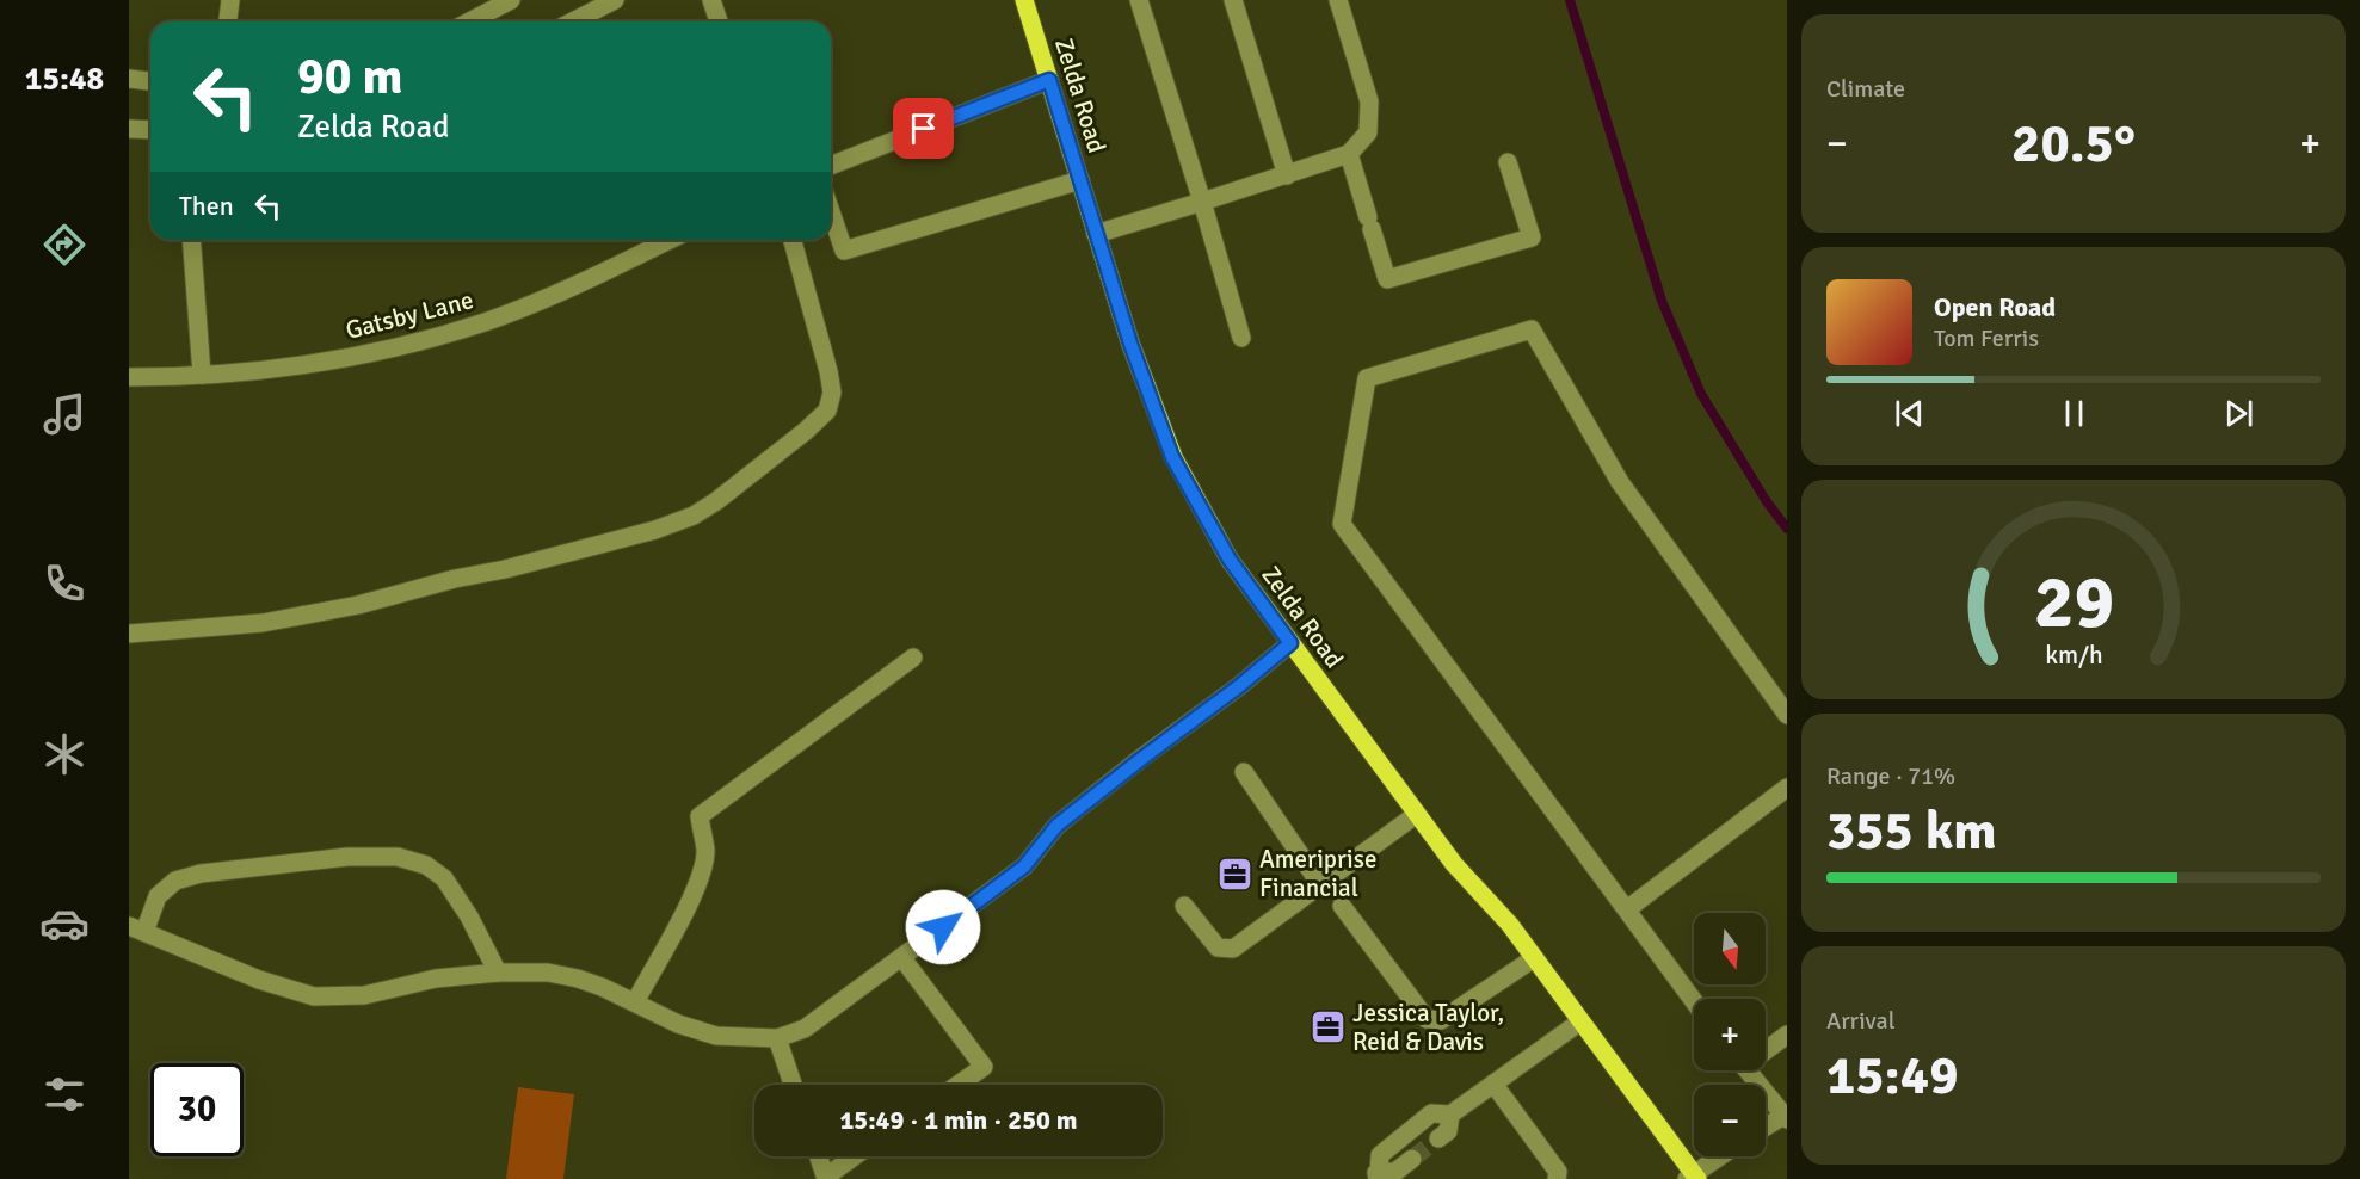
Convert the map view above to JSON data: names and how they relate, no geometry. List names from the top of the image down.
{
  "streets": {
    "main road": ["Zelda Road"],
    "street": ["Gatsby Lane"]
  },
  "places": {
    "office": ["Ameriprise Financial", "Jessica Taylor, Reid & Davis"]
  },
  "north": "bottom",
  "page": {
    "tabs": "15:48",
    "tile": [
      "Climate",
      ["Range · 71%", "355 km"],
      ["Arrival", "15:49"]
    ],
    "turn": ["90 m", "Zelda Road"],
    "heat": ["−", "20.5°", "+"],
    "then": "Then",
    "song": ["Open Road", "Tom Ferris"],
    "map_buttons": ["+", "−"],
    "limit": "30",
    "trip": "15:49 · 1 min · 250 m",
    "gauge": ["29", "km/h"]
  }
}
